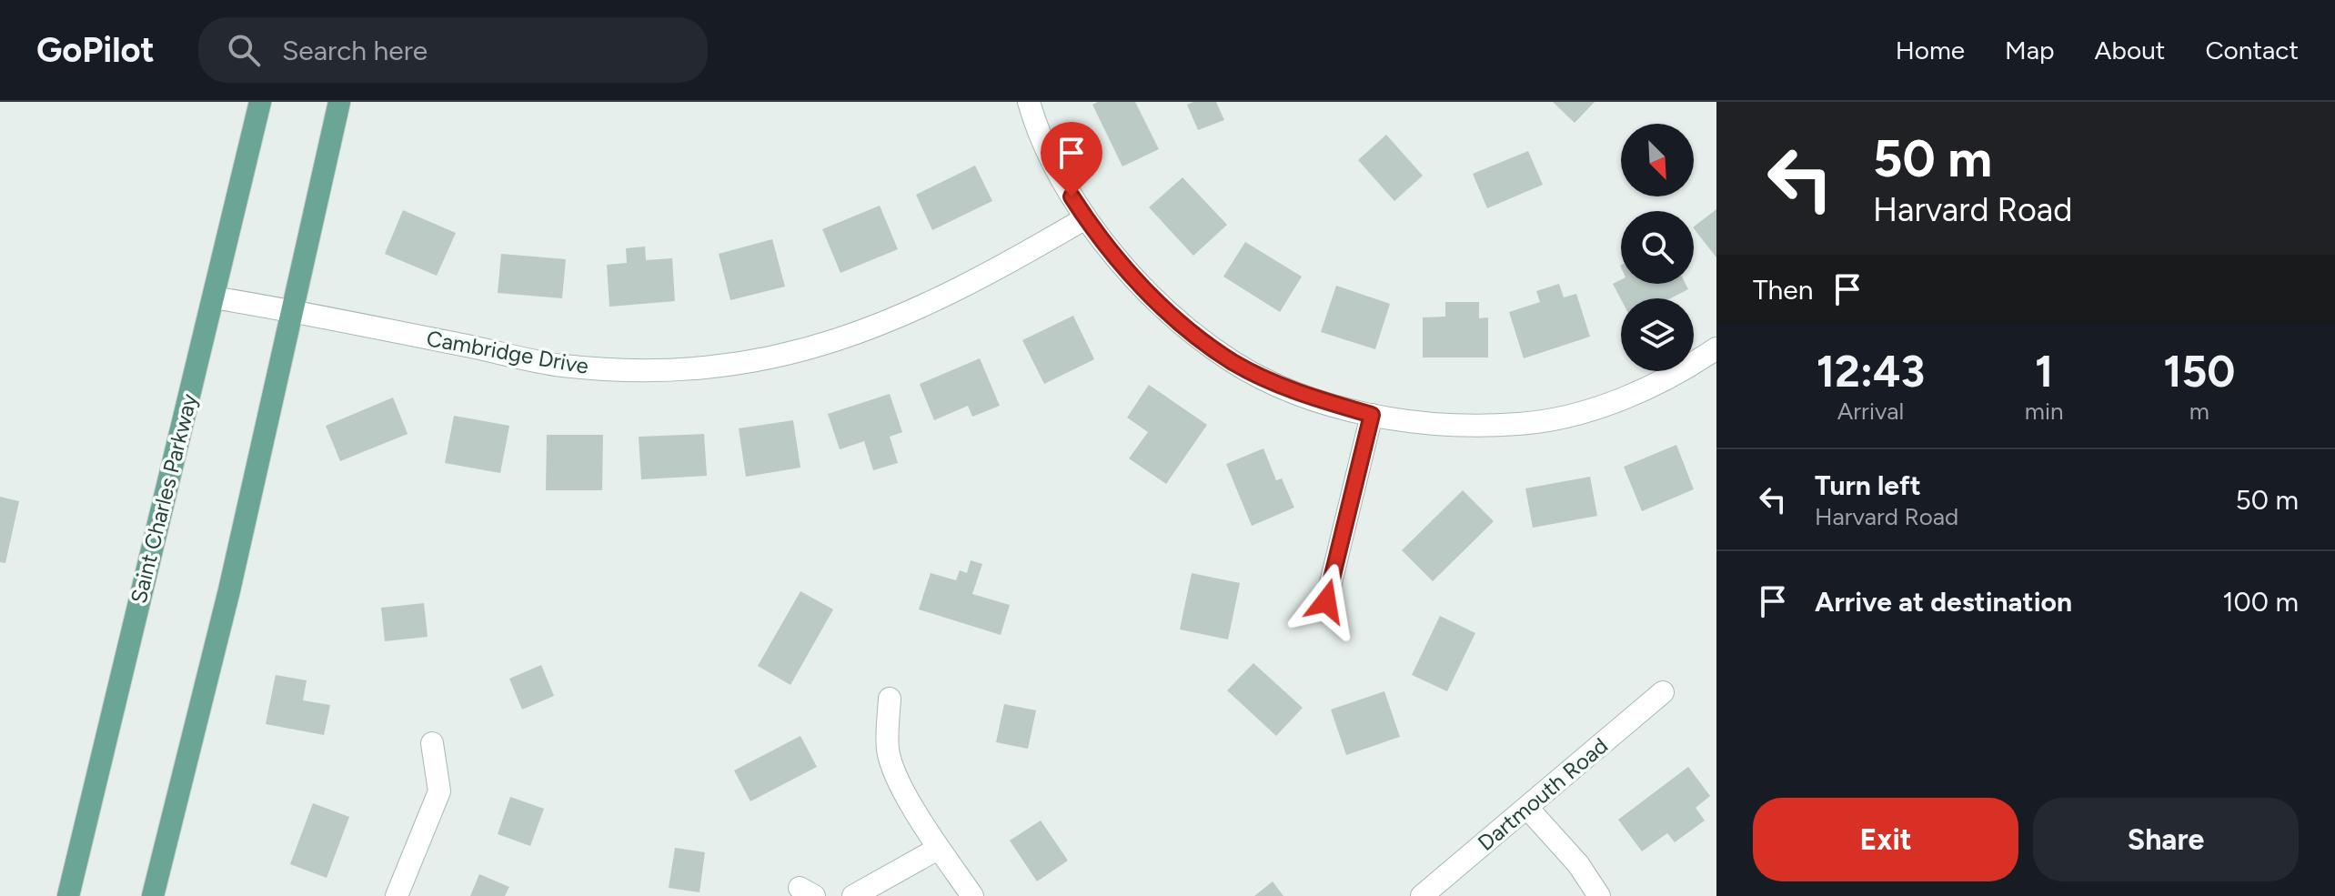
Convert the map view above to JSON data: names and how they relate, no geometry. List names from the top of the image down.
{
  "streets": {
    "main road": ["Saint Charles Parkway"],
    "street": ["Cambridge Drive", "Dartmouth Road"]
  },
  "crossings": [
    ["Cambridge Drive", "Saint Charles Parkway"]
  ],
  "north": "bottom right",
  "page": {
    "header": "GoPilot",
    "search": "Search here",
    "nav": [
      "Home",
      "Map",
      "About",
      "Contact"
    ],
    "turn": ["50 m", "Harvard Road"],
    "then": "Then",
    "eta": [
      "12:43",
      "Arrival",
      "1",
      "min",
      "150",
      "m"
    ],
    "list": [
      {
        "name": "Turn left",
        "note": "Harvard Road",
        "value": "50 m"
      },
      {
        "name": "Arrive at destination",
        "value": "100 m"
      }
    ],
    "buttons": ["Exit", "Share"]
  }
}
